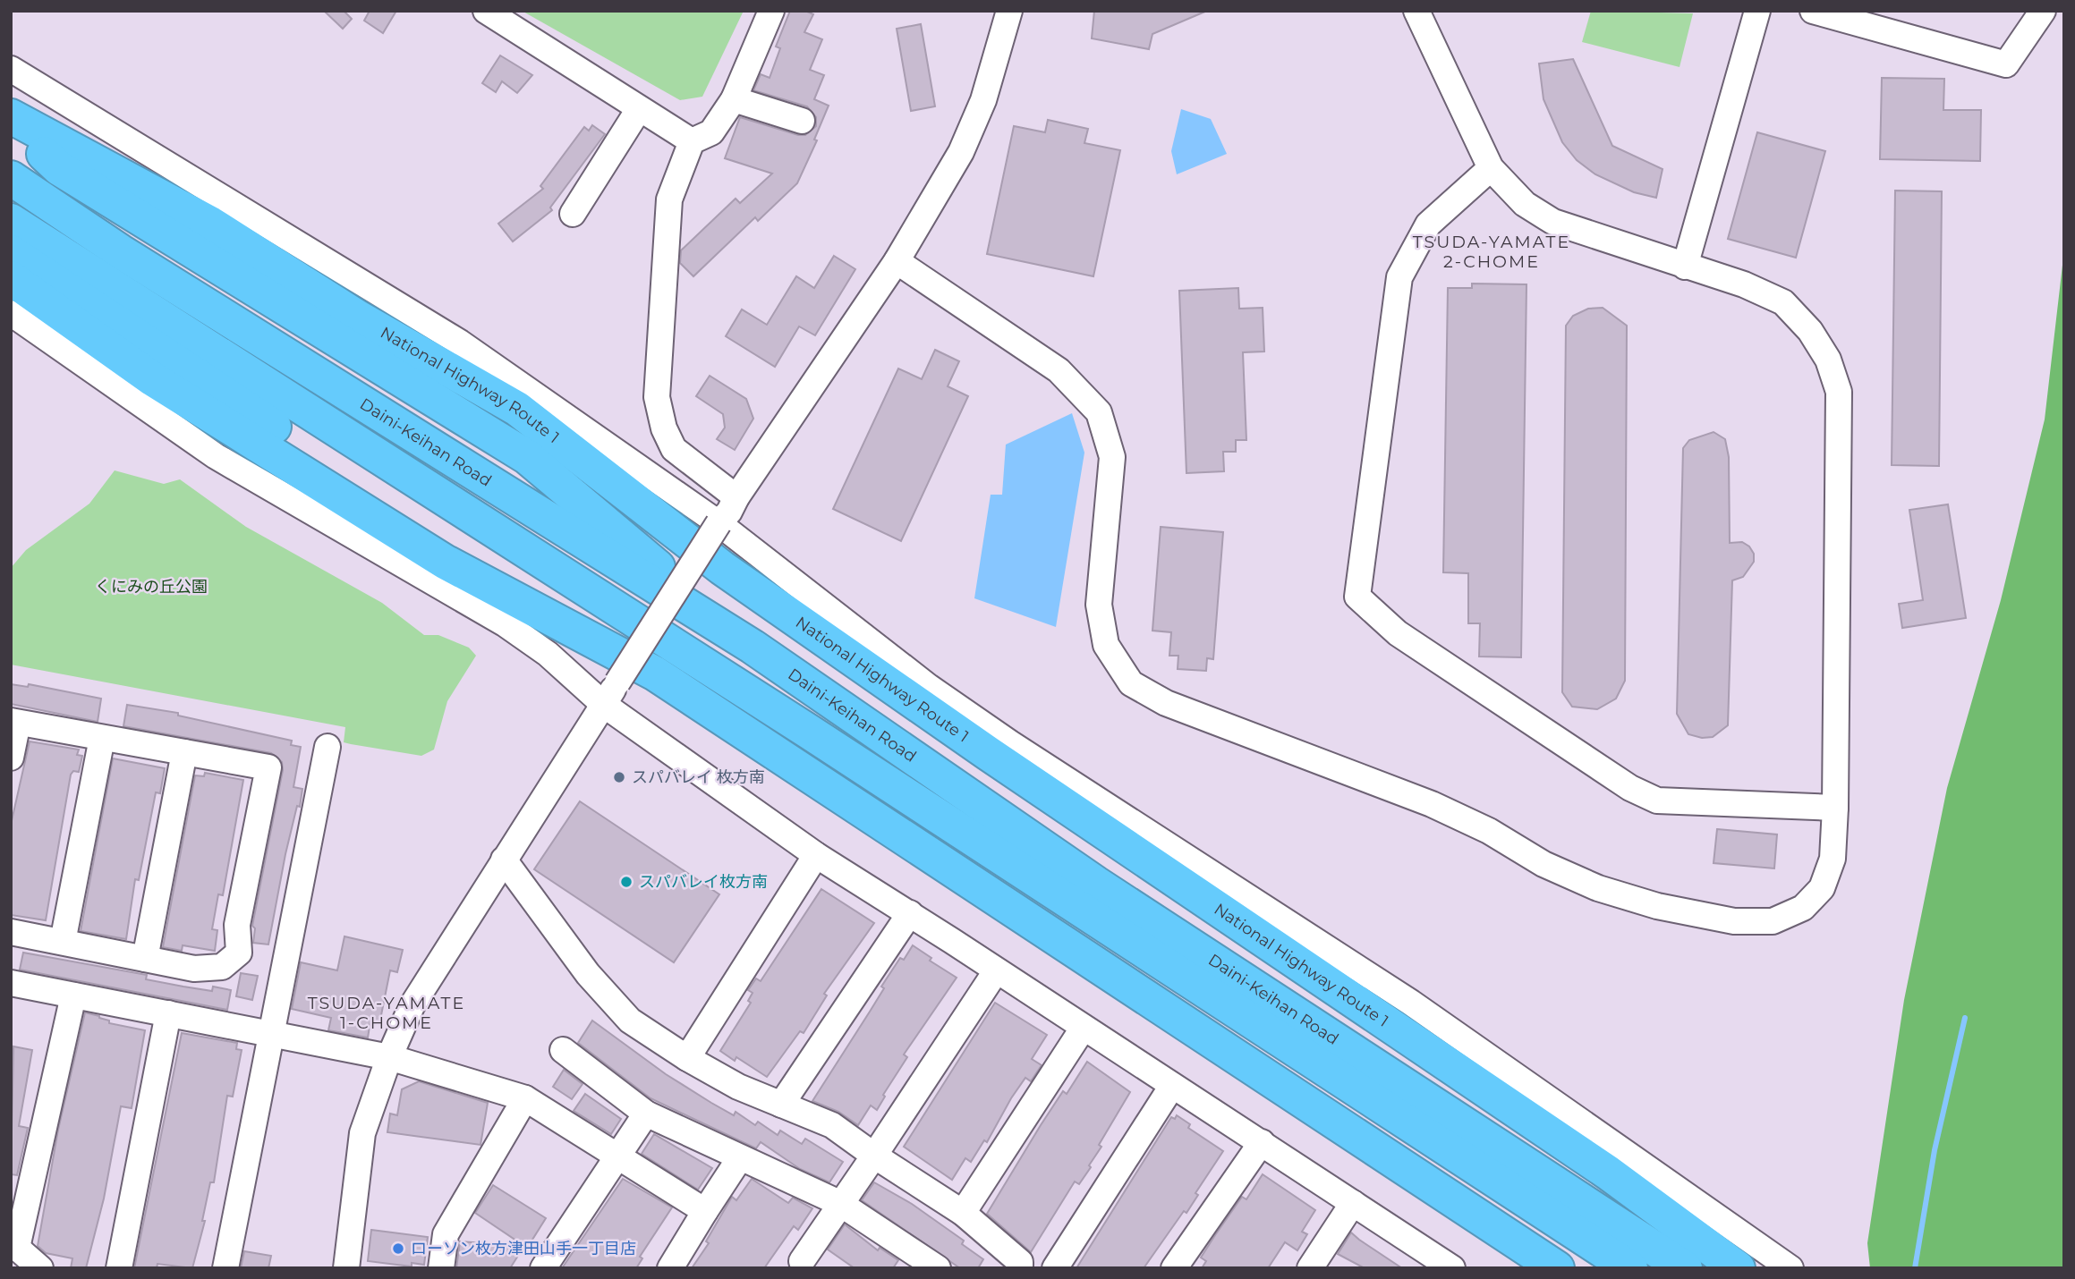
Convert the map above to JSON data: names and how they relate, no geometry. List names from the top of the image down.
{
  "streets": {
    "highway": ["National Highway Route 1", "Daini-Keihan Road"]
  },
  "districts": ["TSUDA-YAMATE 2-CHOME", "TSUDA-YAMATE 1-CHOME"],
  "parks": ["くにみの丘公園"],
  "places": ["スパバレイ 枚方南", "スパバレイ枚方南", "ローソン枚方津田山手一丁目店"]
}
